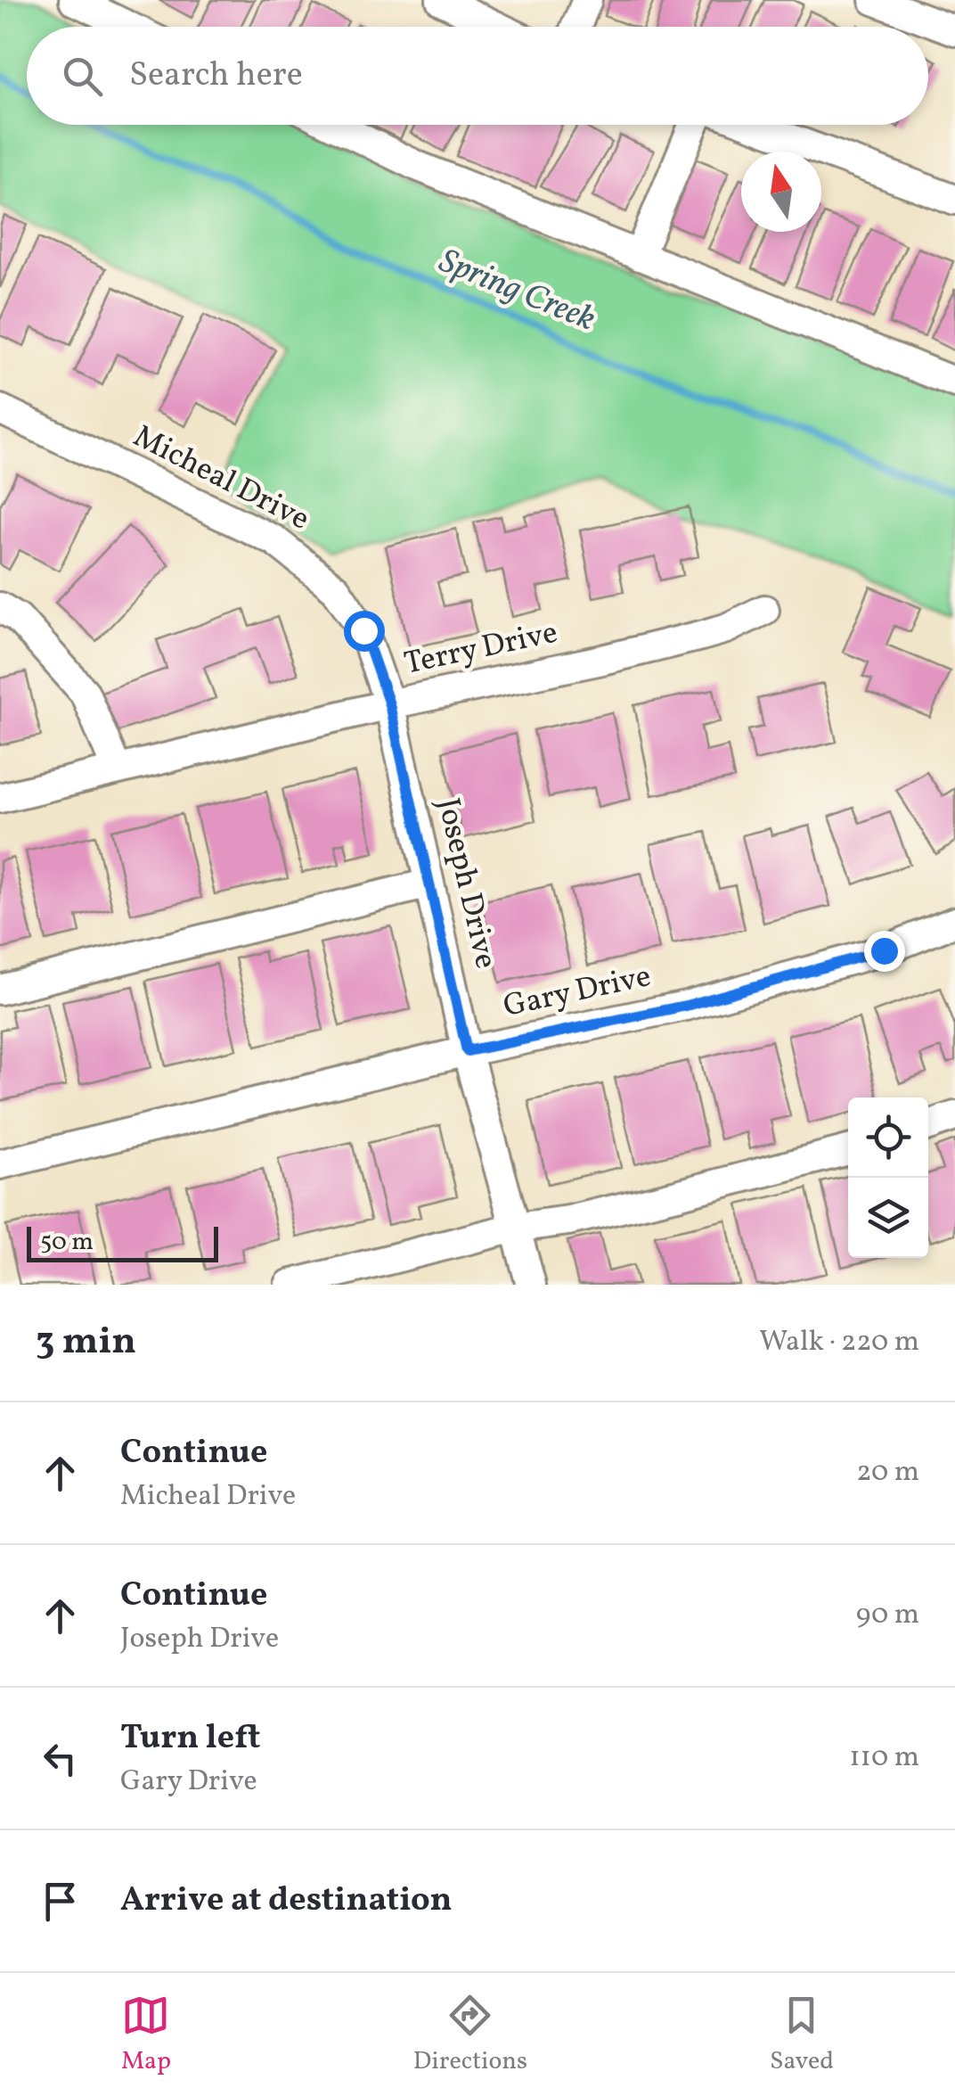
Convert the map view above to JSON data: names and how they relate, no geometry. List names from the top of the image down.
{
  "streets": {
    "street": [
      "Micheal Drive",
      "Terry Drive",
      "Joseph Drive",
      "Gary Drive"
    ]
  },
  "crossings": [
    ["Micheal Drive", "Terry Drive"],
    ["Micheal Drive", "Joseph Drive"],
    ["Terry Drive", "Joseph Drive"],
    ["Joseph Drive", "Gary Drive"]
  ],
  "water": ["Spring Creek"],
  "scale_bar": "50 m",
  "north": "top",
  "page": {
    "search": "Search here",
    "scale": "50 m",
    "heading": ["3 min", "Walk · 220 m"],
    "list": [
      ["Continue", "Micheal Drive", "20 m"],
      ["Continue", "Joseph Drive", "90 m"],
      ["Turn left", "Gary Drive", "110 m"],
      "Arrive at destination"
    ],
    "nav": ["Map", "Directions", "Saved"]
  }
}
